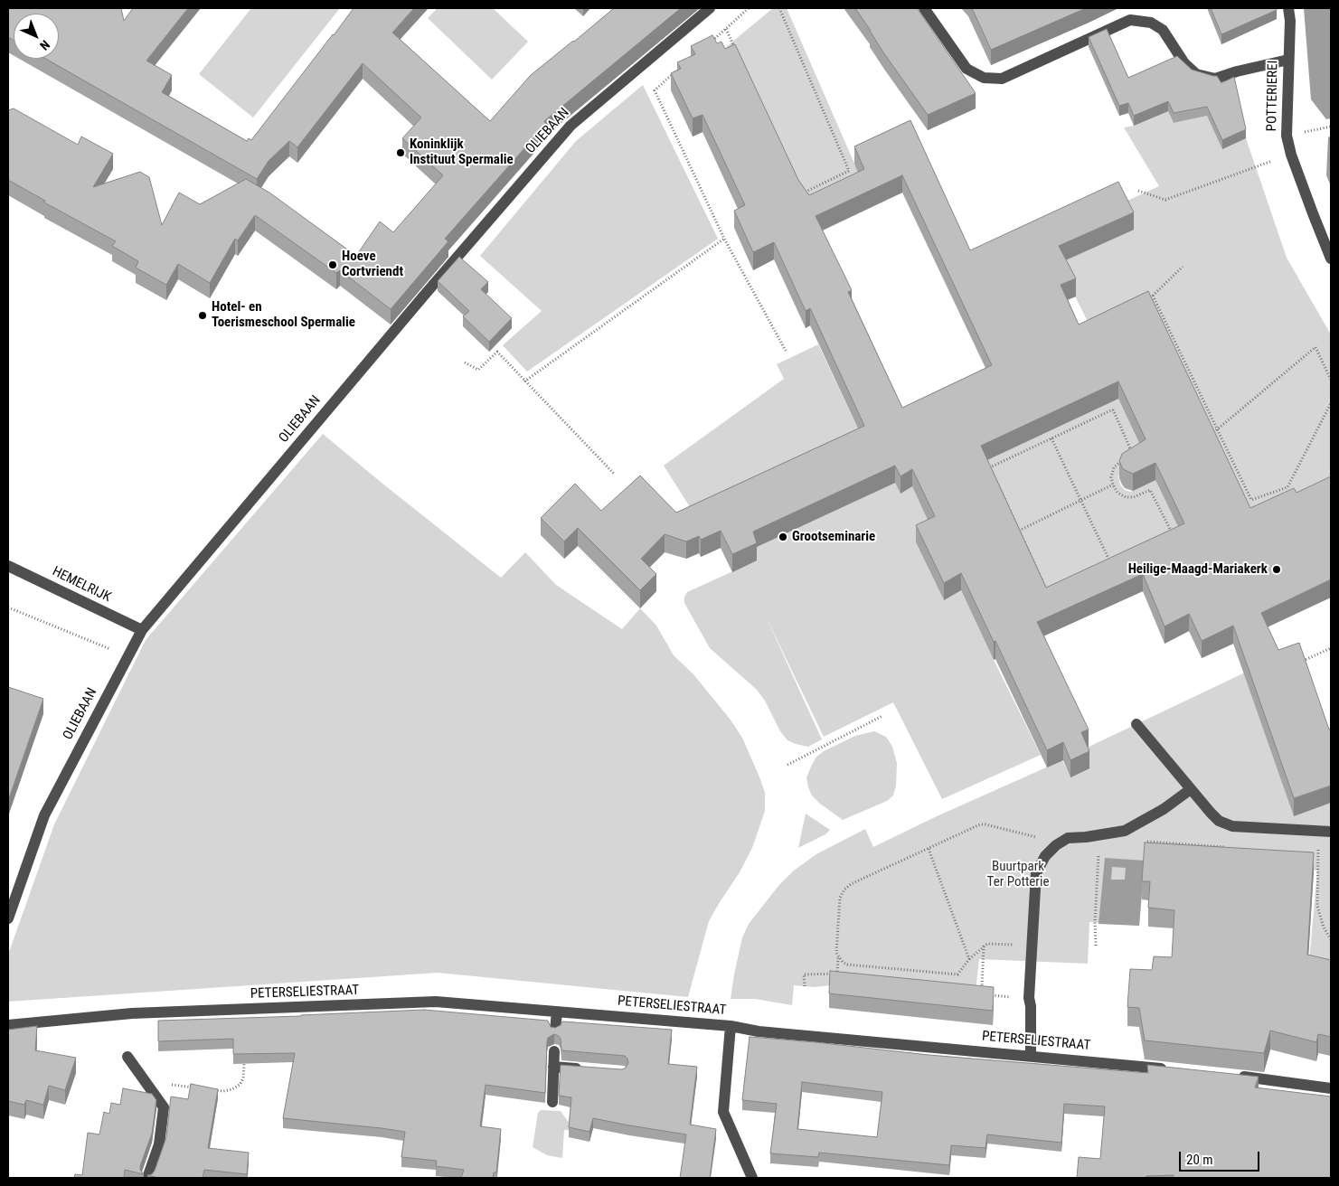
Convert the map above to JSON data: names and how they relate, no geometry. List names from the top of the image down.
{
  "streets": {
    "street": [
      "POTTERIEREI",
      "OLIEBAAN",
      "HEMELRIJK",
      "PETERSELIESTRAAT"
    ]
  },
  "crossings": [
    ["OLIEBAAN", "HEMELRIJK"]
  ],
  "parks": ["Buurtpark Ter Potterie"],
  "places": [
    "Koninklijk Instituut Spermalie",
    "Hoeve Cortvriendt",
    "Hotel- en Toerismeschool Spermalie",
    "Grootseminarie",
    "Heilige-Maagd-Mariakerk"
  ],
  "scale_bar": "20 m",
  "north": "bottom right"
}
